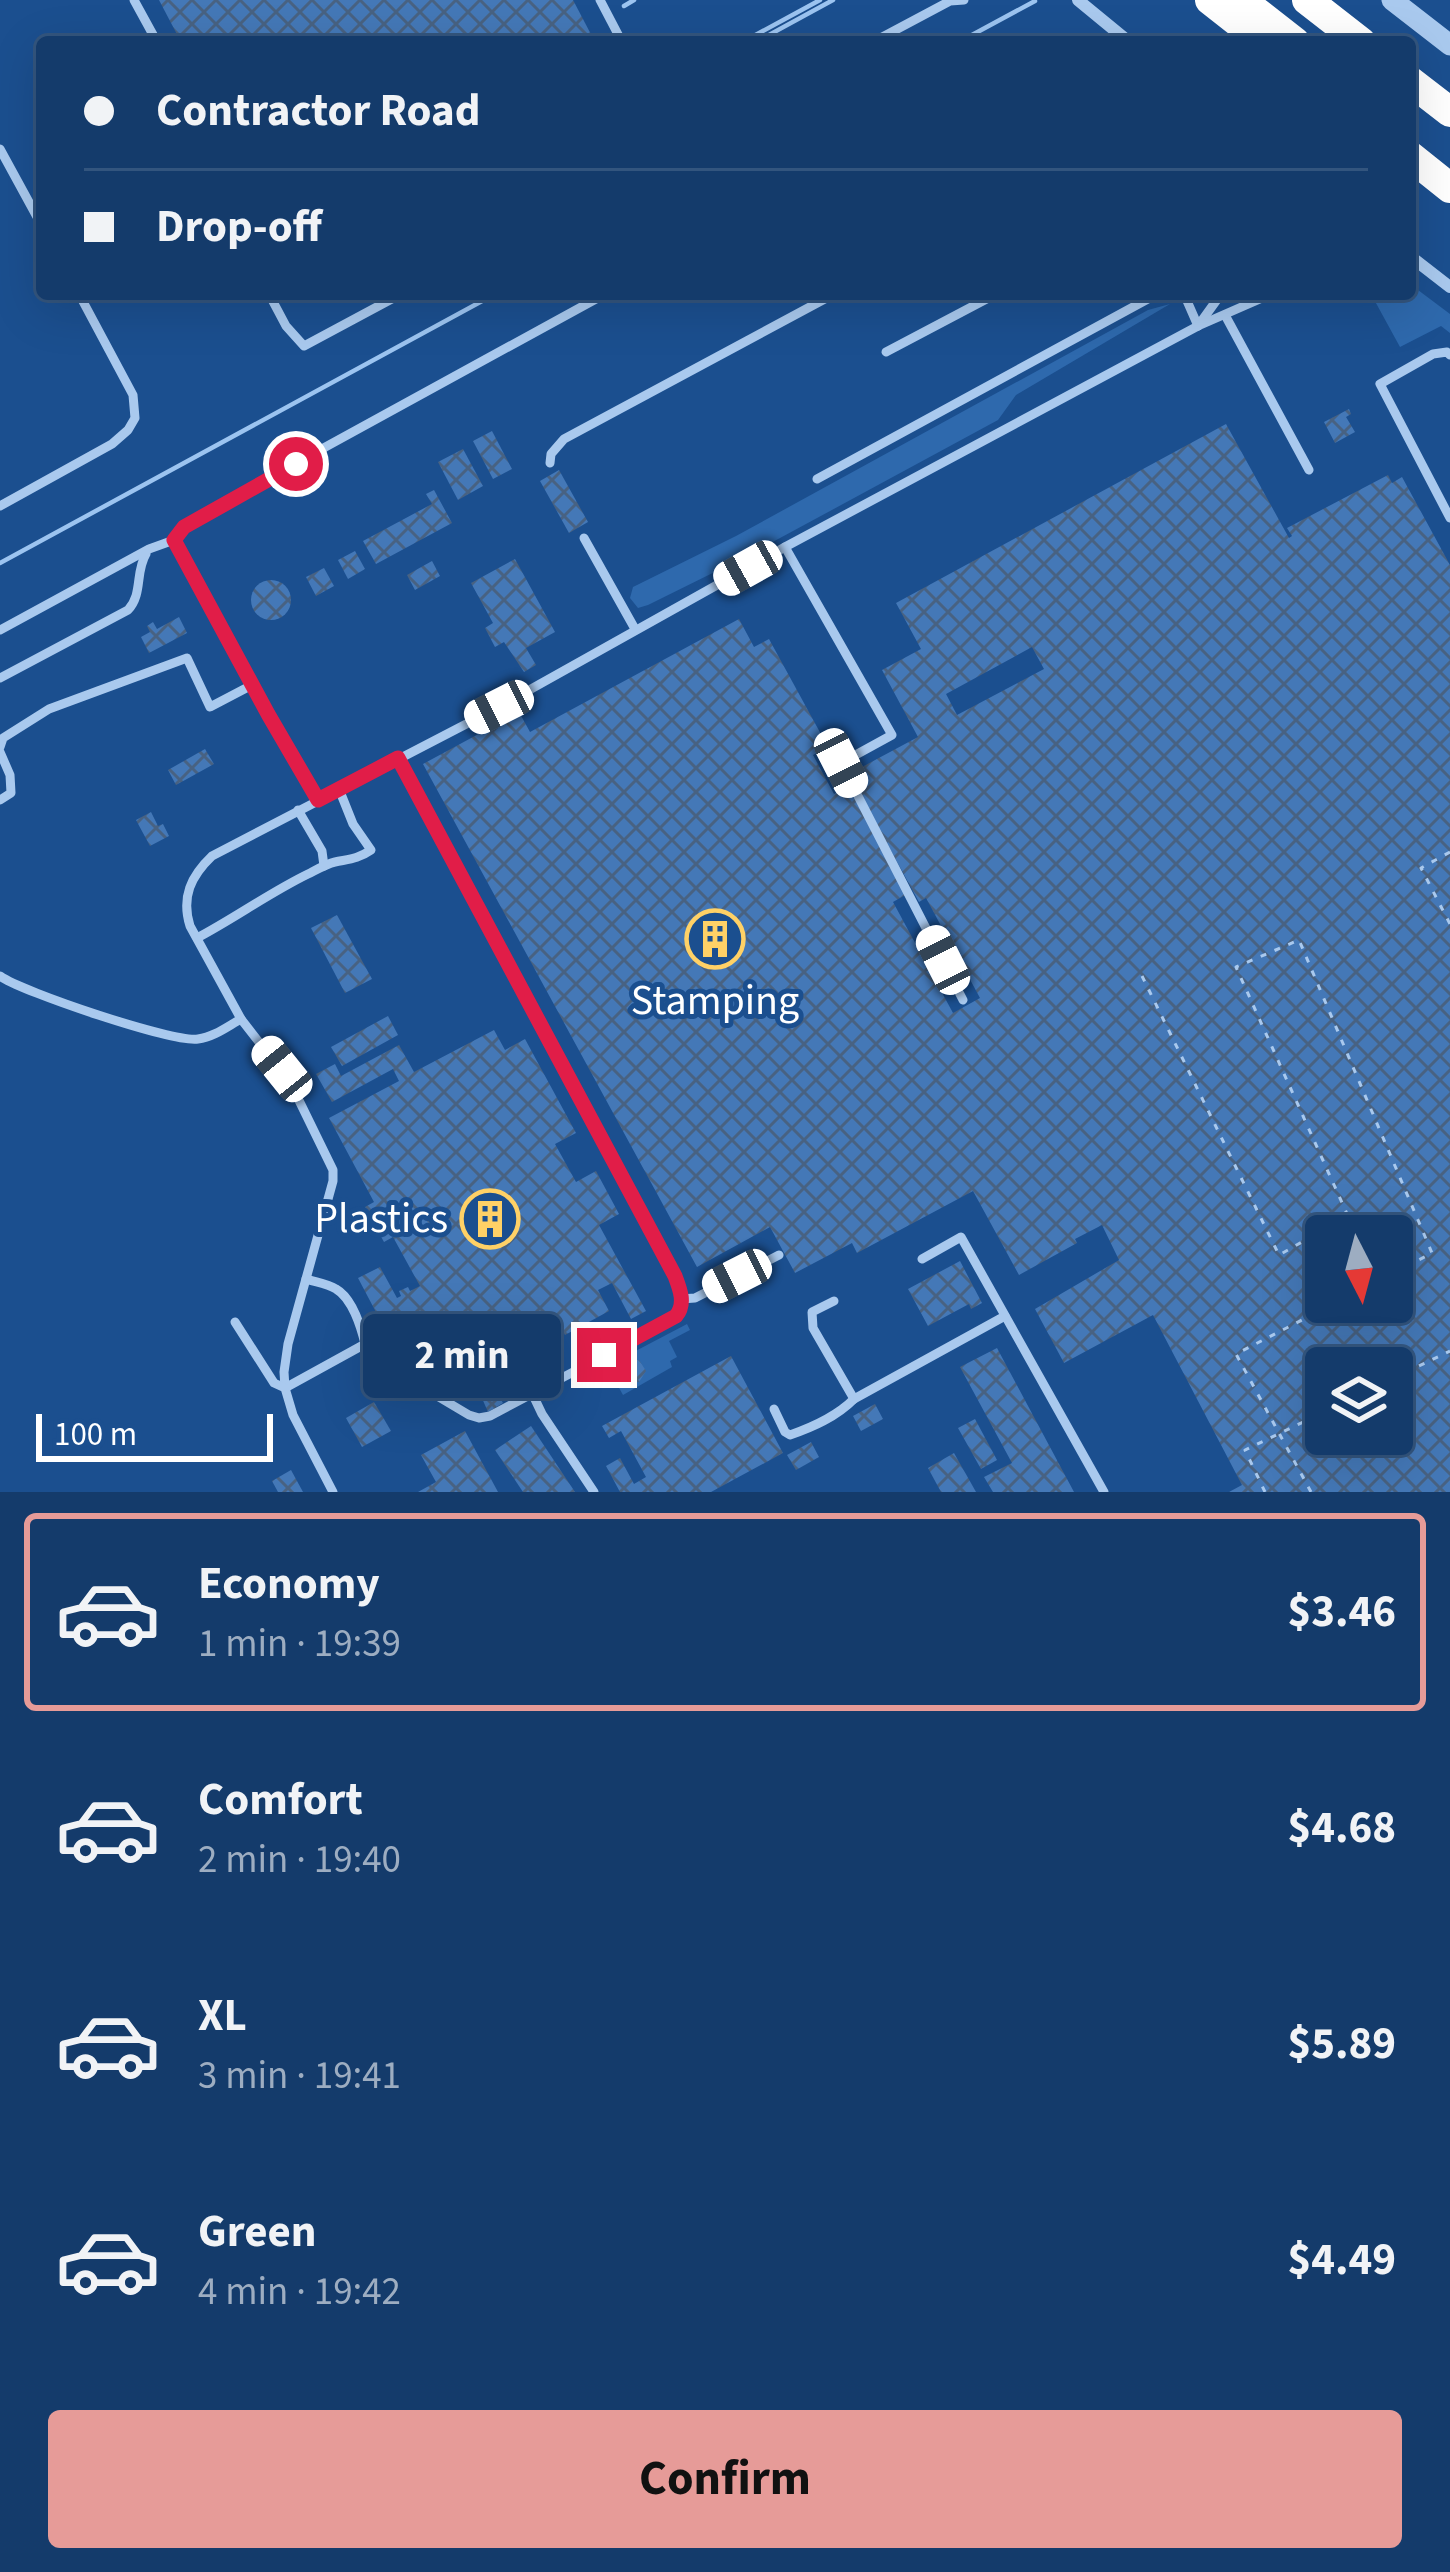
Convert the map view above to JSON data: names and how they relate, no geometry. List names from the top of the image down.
{
  "places": {
    "building": ["Stamping", "Plastics"]
  },
  "scale_bar": "100 m",
  "north": "bottom",
  "page": {
    "banner": ["Contractor Road", "Drop-off"],
    "bubble": "2 min",
    "scale": "100 m",
    "list": [
      {
        "name": "Economy",
        "note": "1 min · 19:39",
        "value": "$3.46"
      },
      {
        "name": "Comfort",
        "note": "2 min · 19:40",
        "value": "$4.68"
      },
      {
        "name": "XL",
        "note": "3 min · 19:41",
        "value": "$5.89"
      },
      {
        "name": "Green",
        "note": "4 min · 19:42",
        "value": "$4.49"
      }
    ],
    "buttons": "Confirm"
  }
}
